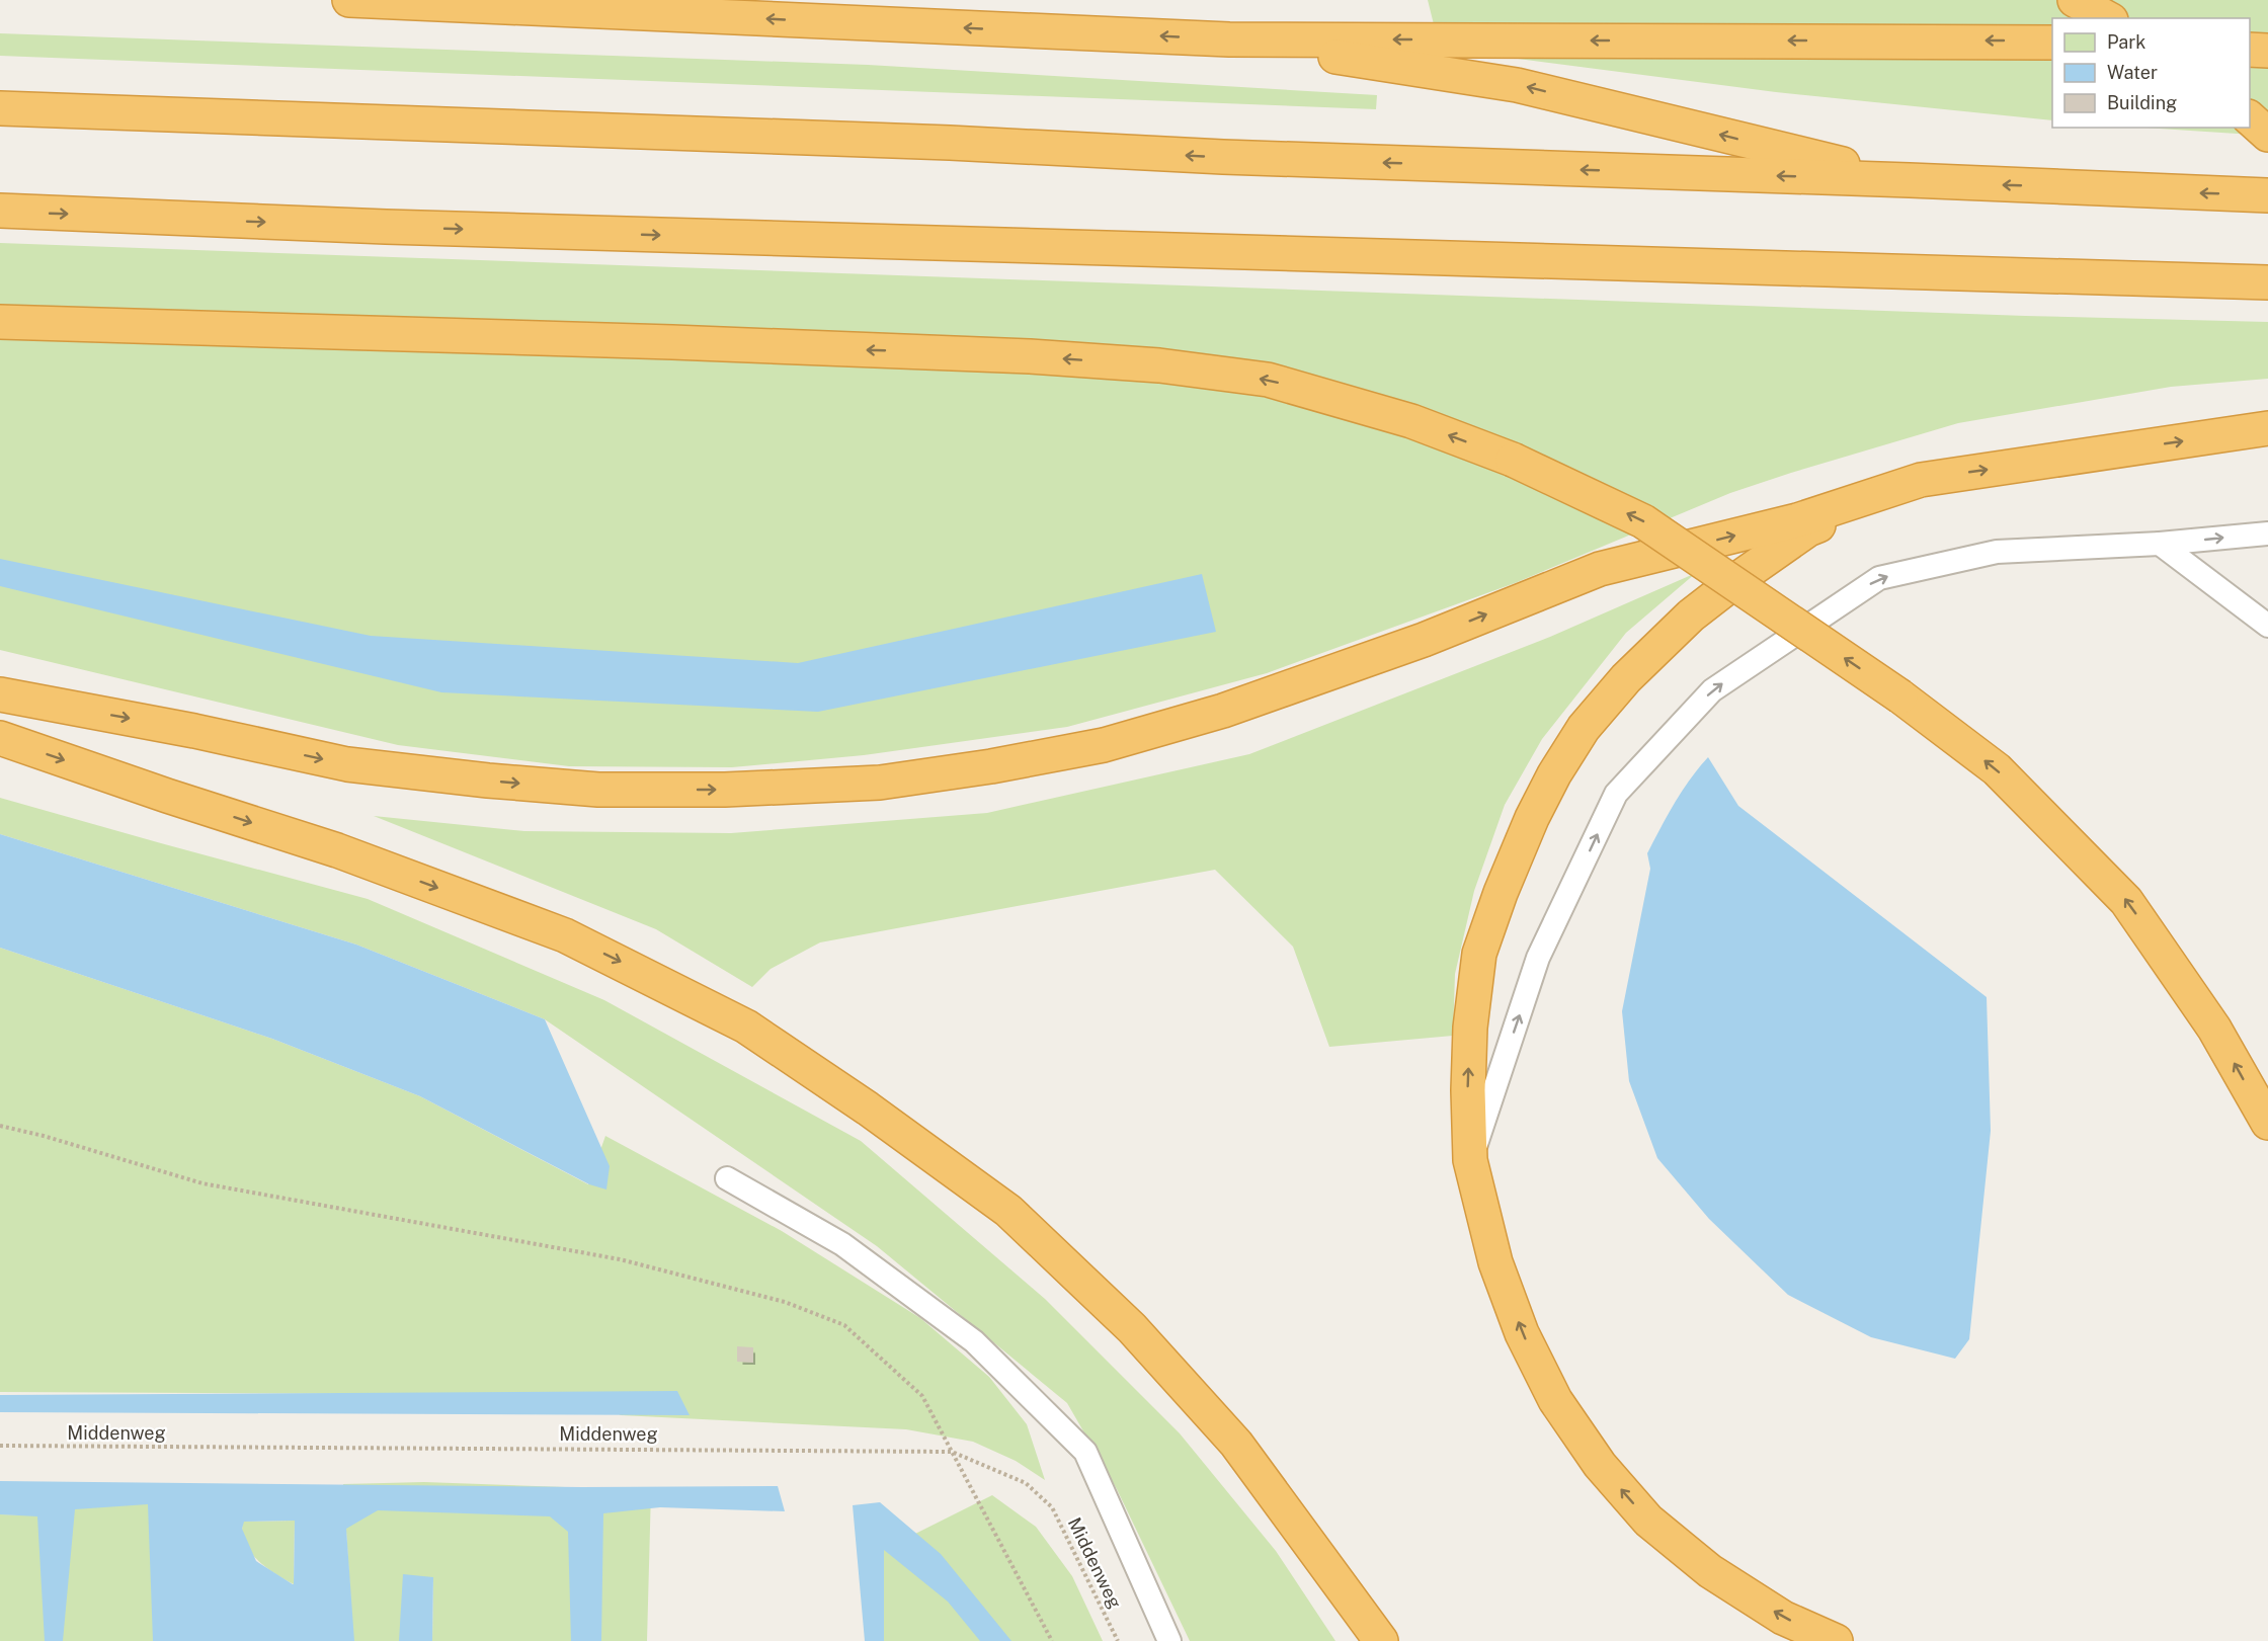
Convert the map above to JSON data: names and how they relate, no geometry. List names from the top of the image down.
{
  "streets": {
    "path": ["Middenweg"]
  },
  "legend": ["Park", "Water", "Building"]
}
